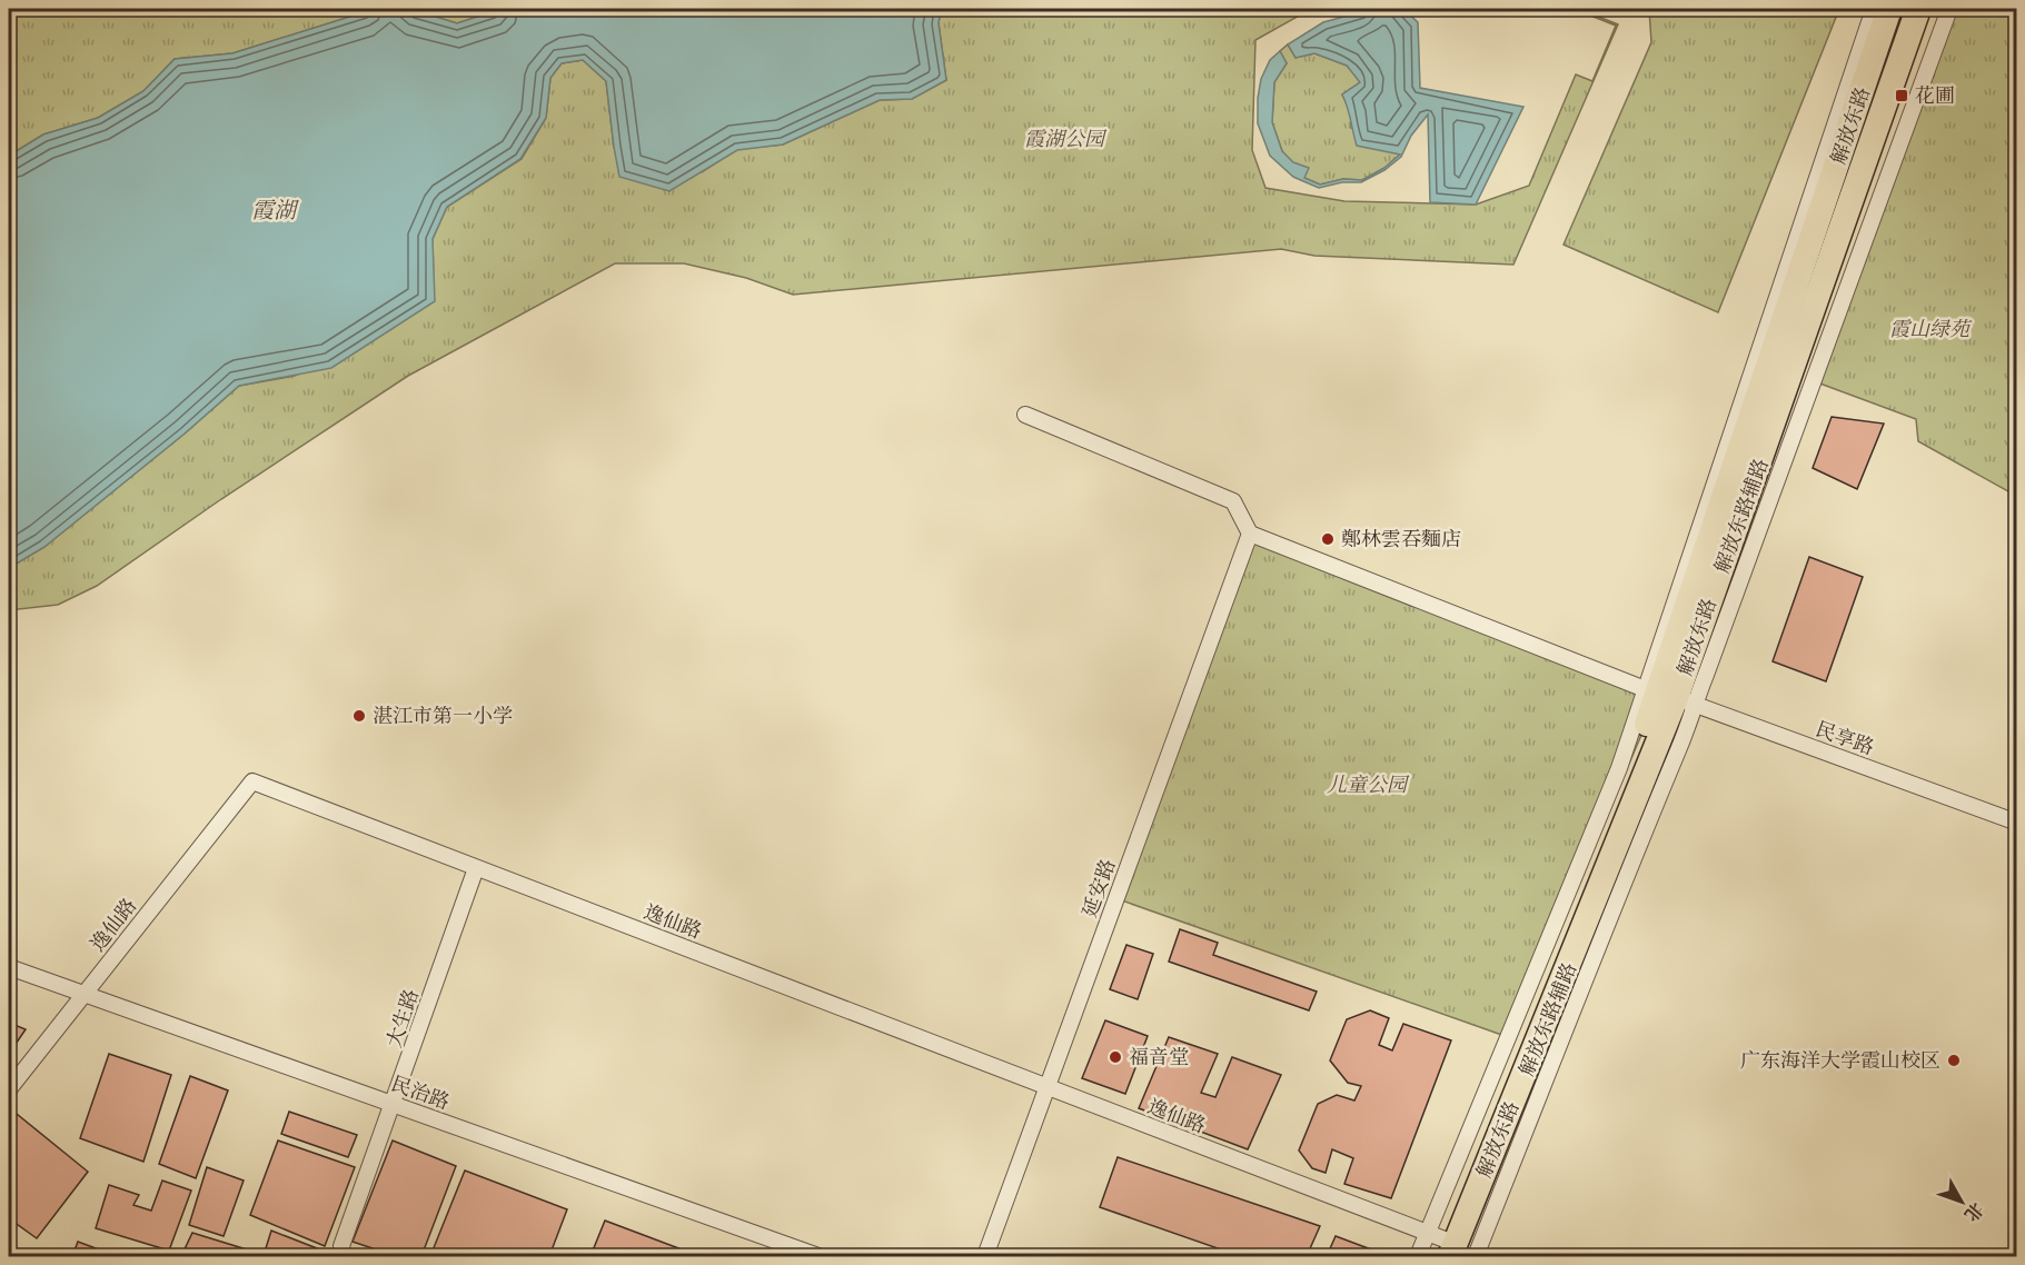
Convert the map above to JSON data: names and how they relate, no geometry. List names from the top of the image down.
{
  "streets": {
    "main road": ["解放东路"],
    "street": [
      "解放东路辅路",
      "民享路",
      "延安路",
      "逸仙路",
      "大生路",
      "民治路"
    ]
  },
  "crossings": [
    ["解放东路", "解放东路辅路"],
    ["解放东路", "民享路"],
    ["解放东路", "逸仙路"],
    ["解放东路辅路", "民享路"],
    ["民享路", "延安路"],
    ["延安路", "逸仙路"],
    ["逸仙路", "大生路"],
    ["逸仙路", "民治路"],
    ["大生路", "民治路"]
  ],
  "water": ["霞湖"],
  "parks": ["霞湖公园", "霞山绿苑", "儿童公园"],
  "places": {
    "transit": ["花圃"],
    "other": [
      "鄭林雲吞麵店",
      "湛江市第一小学",
      "福音堂",
      "广东海洋大学霞山校区"
    ]
  },
  "north": "bottom right"
}
